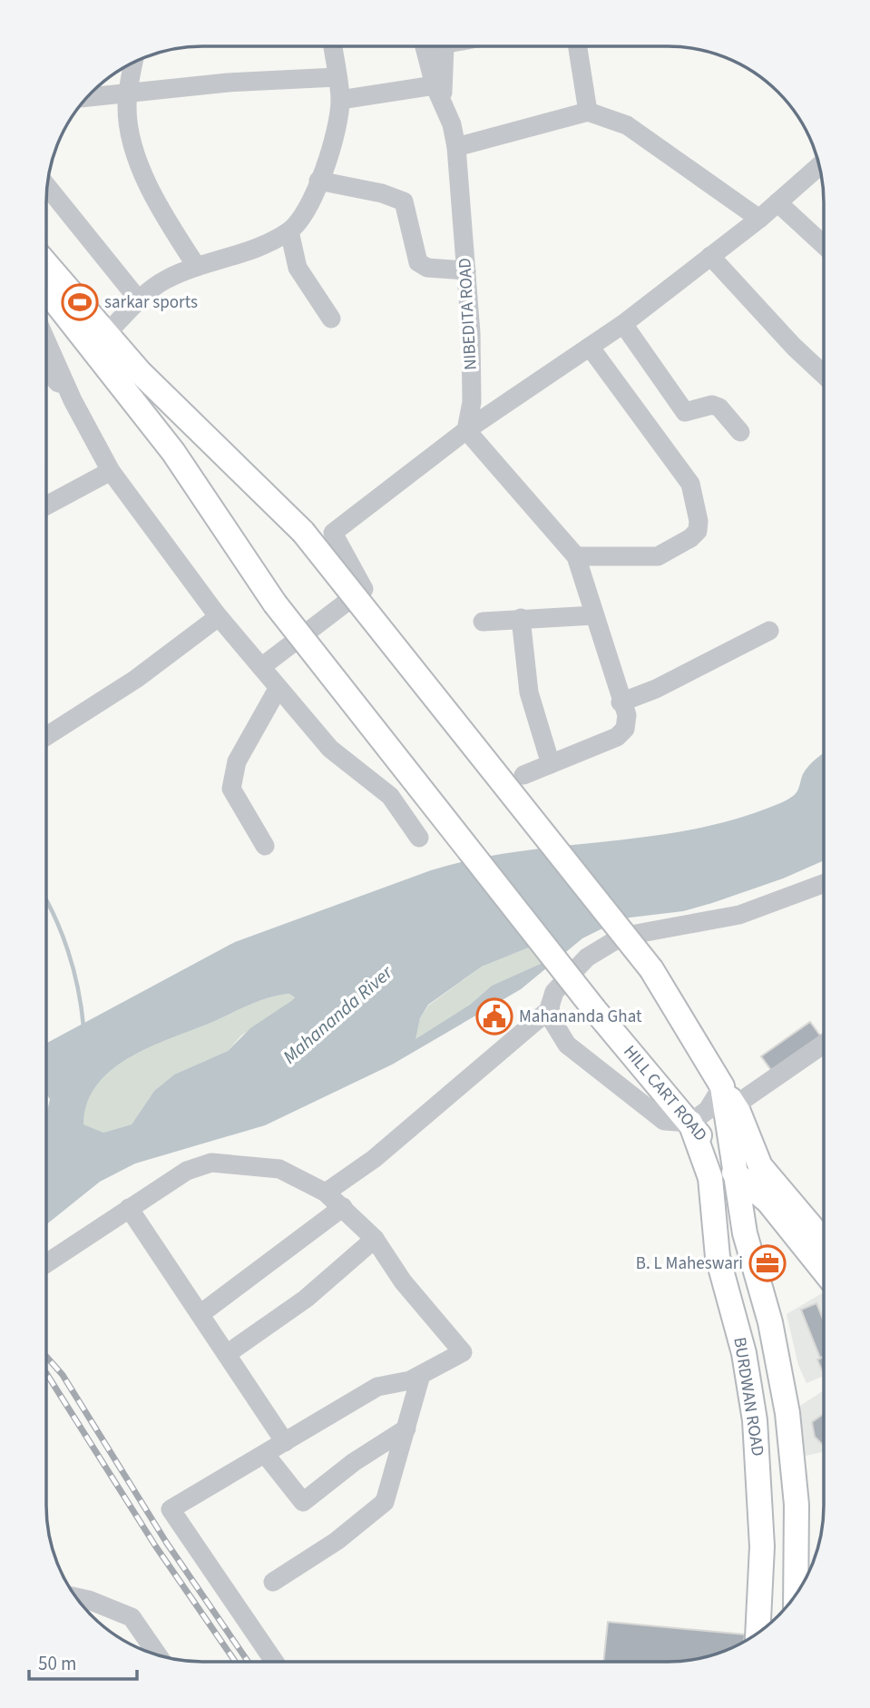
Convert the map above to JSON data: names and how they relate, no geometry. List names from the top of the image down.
{
  "streets": {
    "main road": ["HILL CART ROAD", "BURDWAN ROAD"],
    "street": ["NIBEDITA ROAD"]
  },
  "crossings": [
    ["HILL CART ROAD", "BURDWAN ROAD"]
  ],
  "water": ["Mahananda River"],
  "places": {
    "sports": ["sarkar sports"],
    "public building": ["Mahananda Ghat"],
    "office": ["B. L Maheswari"]
  },
  "scale_bar": "50 m"
}
